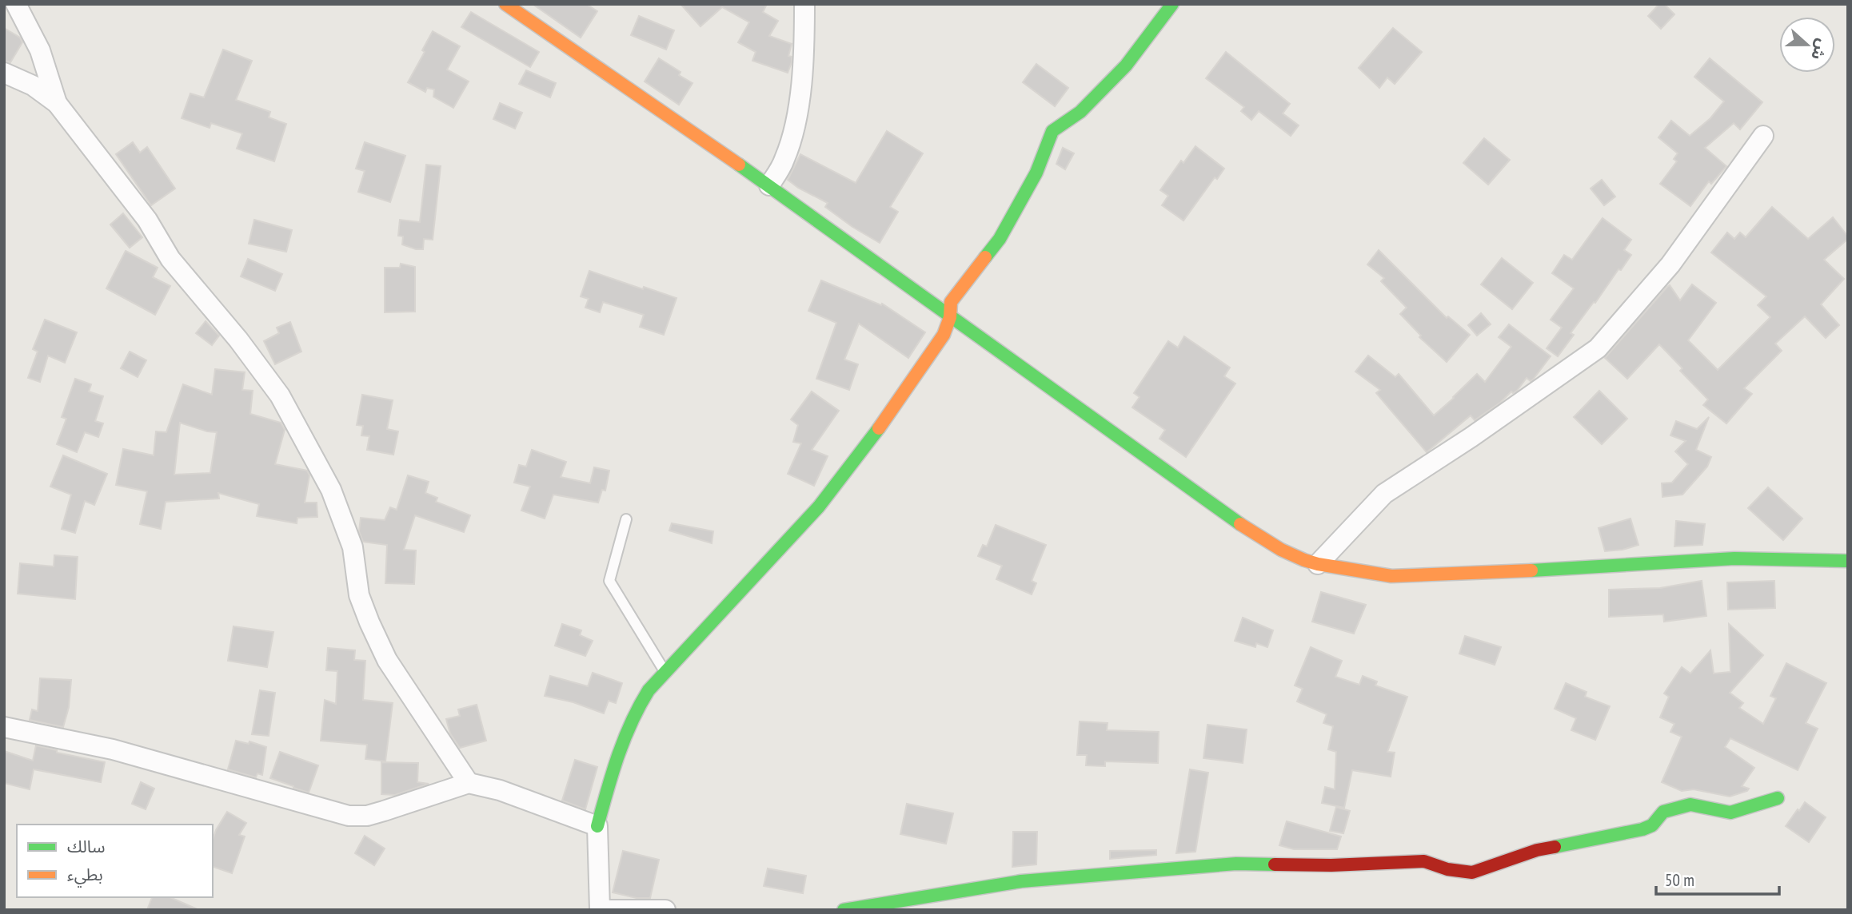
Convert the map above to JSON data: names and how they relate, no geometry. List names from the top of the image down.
{
  "legend": ["سالك", "بطيء"],
  "scale_bar": "50 m",
  "north": "right"
}
